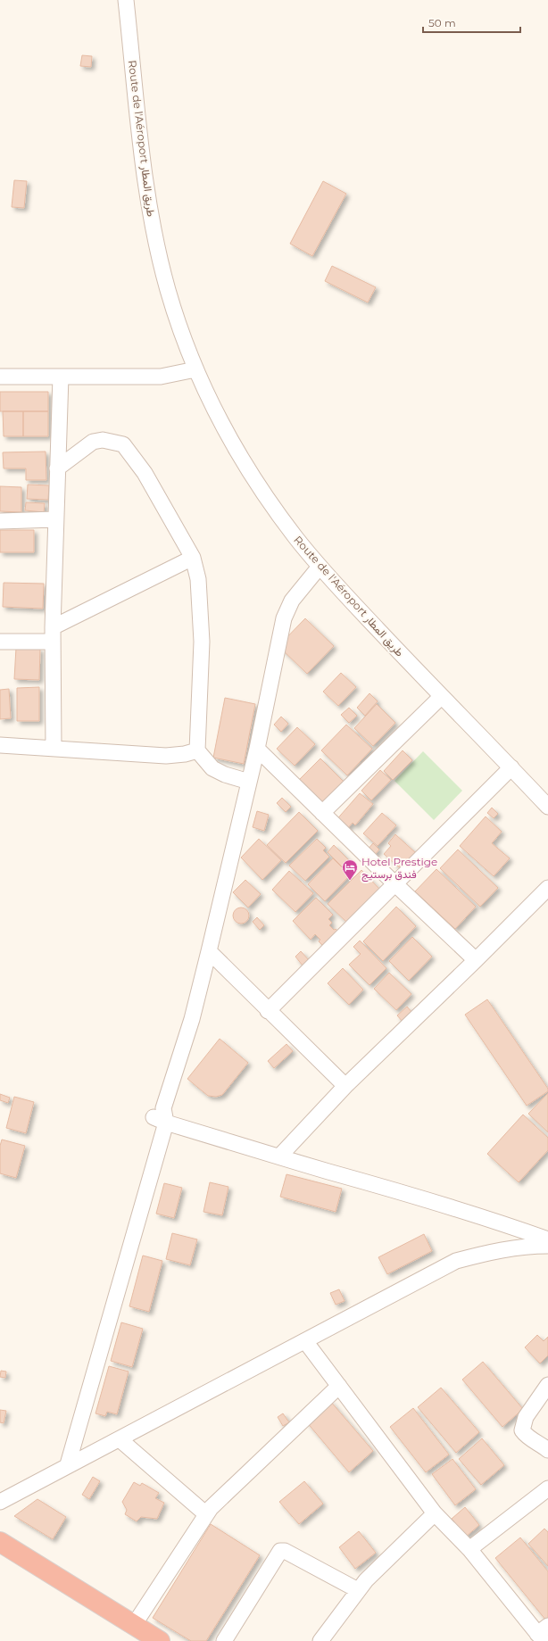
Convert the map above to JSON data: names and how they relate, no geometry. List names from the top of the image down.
{
  "streets": {
    "street": ["Route de l'Aéroport طريق المطار"]
  },
  "places": {
    "hotel": ["Hotel Prestige فندق برستيج"]
  },
  "scale_bar": "50 m"
}
